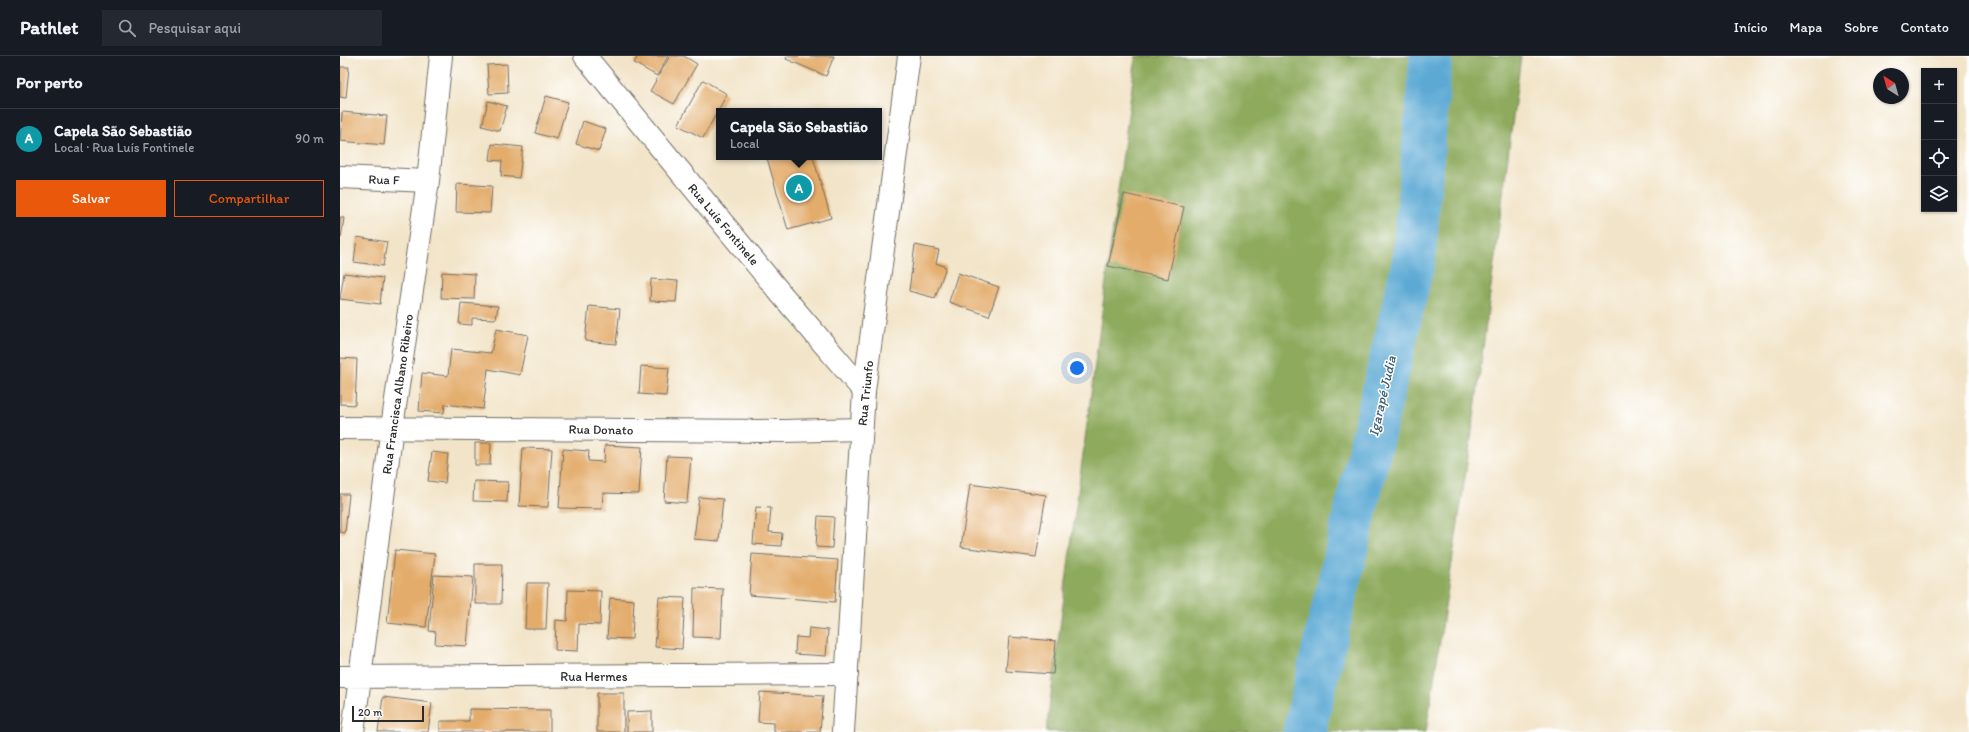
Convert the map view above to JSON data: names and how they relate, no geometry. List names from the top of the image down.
{
  "streets": {
    "street": [
      "Rua F",
      "Rua Luís Fontinele",
      "Rua Triunfo",
      "Rua Francisca Albano Ribeiro",
      "Rua Donato",
      "Rua Hermes"
    ]
  },
  "crossings": [
    ["Rua F", "Rua Francisca Albano Ribeiro"],
    ["Rua Luís Fontinele", "Rua Triunfo"],
    ["Rua Triunfo", "Rua Donato"],
    ["Rua Triunfo", "Rua Hermes"],
    ["Rua Francisca Albano Ribeiro", "Rua Donato"],
    ["Rua Francisca Albano Ribeiro", "Rua Hermes"]
  ],
  "water": ["Igarapé Judia"],
  "scale_bar": "20 m",
  "north": "top left",
  "page": {
    "header": "Pathlet",
    "search": "Pesquisar aqui",
    "nav": [
      "Início",
      "Mapa",
      "Sobre",
      "Contato"
    ],
    "heading": "Por perto",
    "map_buttons": ["+", "−"],
    "list": [
      {
        "mark": "A",
        "name": "Capela São Sebastião",
        "note": "Local · Rua Luís Fontinele",
        "value": "90 m"
      }
    ],
    "popup": ["Capela São Sebastião", "Local"],
    "buttons": ["Salvar", "Compartilhar"],
    "pins": "A",
    "scale": "20 m"
  }
}
